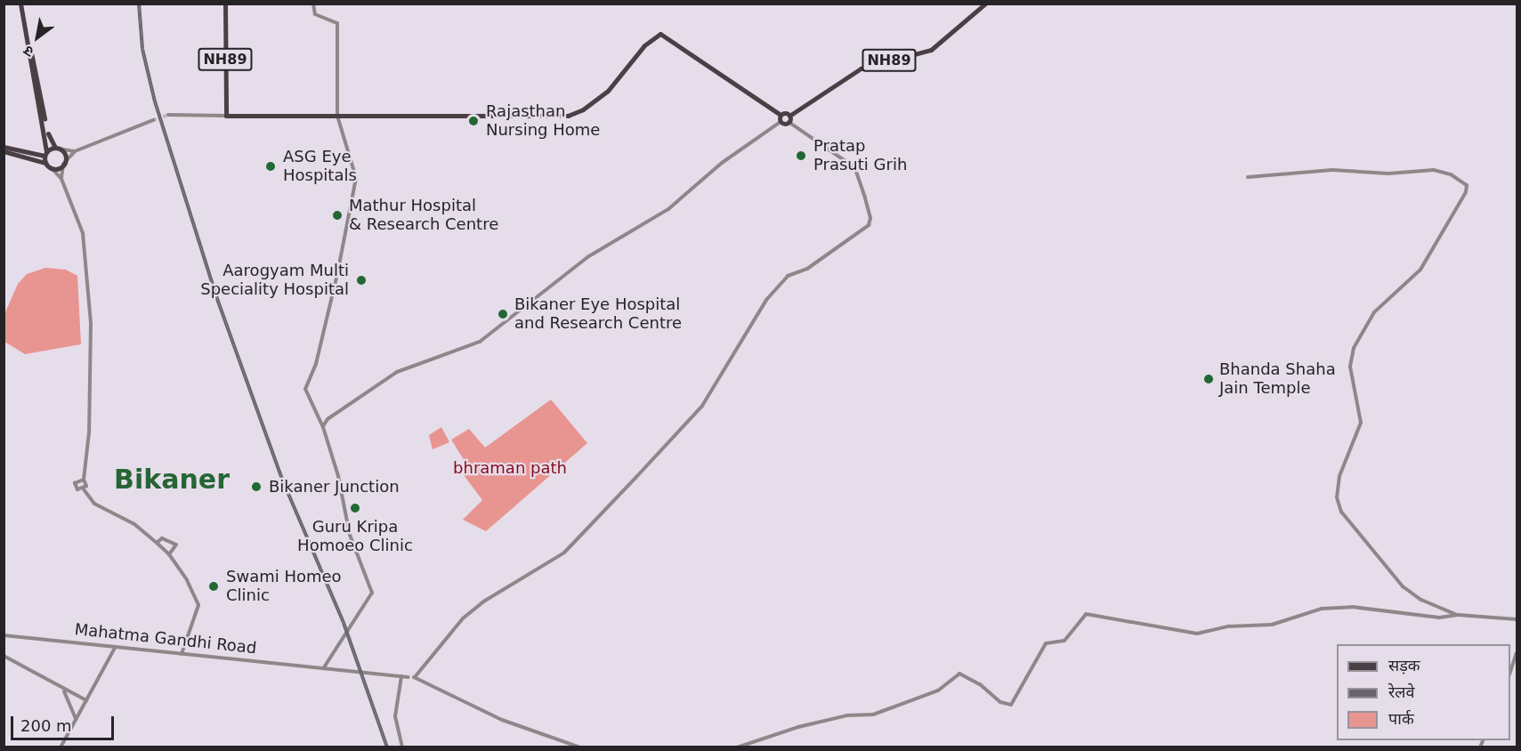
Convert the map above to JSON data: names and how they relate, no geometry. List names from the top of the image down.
{
  "streets": {
    "main road": ["NH89"],
    "street": ["Mahatma Gandhi Road"]
  },
  "districts": ["Bikaner"],
  "parks": ["bhraman path"],
  "places": [
    "Rajasthan Nursing Home",
    "Pratap Prasuti Grih",
    "ASG Eye Hospitals",
    "Mathur Hospital & Research Centre",
    "Aarogyam Multi Speciality Hospital",
    "Bikaner Eye Hospital and Research Centre",
    "Bhanda Shaha Jain Temple",
    "Bikaner Junction",
    "Guru Kripa Homoeo Clinic",
    "Swami Homeo Clinic"
  ],
  "legend": ["सड़क", "रेलवे", "पार्क"],
  "scale_bar": "200 m",
  "north": "bottom left"
}
